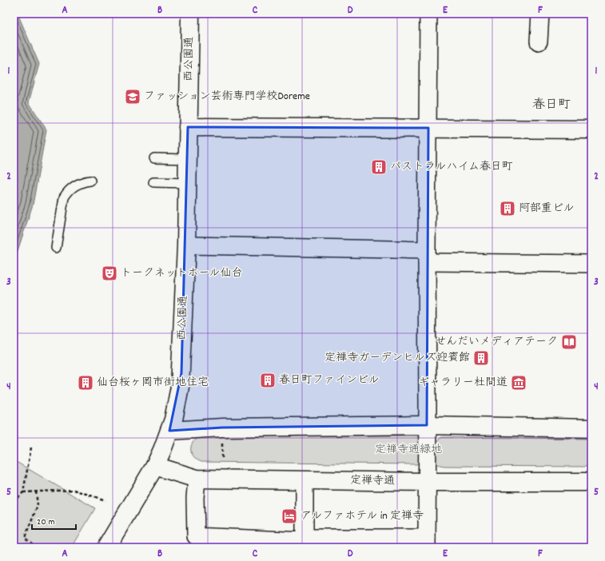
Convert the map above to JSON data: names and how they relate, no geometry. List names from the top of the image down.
{
  "streets": {
    "street": ["西公園通", "定禅寺通"]
  },
  "crossings": [
    ["西公園通", "定禅寺通"]
  ],
  "districts": ["春日町"],
  "parks": ["定禅寺通緑地"],
  "places": {
    "school or university": ["ファッション芸術専門学校Doreme"],
    "building": [
      "パストラルハイム春日町",
      "阿部重ビル",
      "定禅寺ガーデンヒルズ迎賓館",
      "春日町ファインビル",
      "仙台桜ヶ岡市街地住宅"
    ],
    "theatre": ["トークネットホール仙台"],
    "library": ["せんだいメディアテーク"],
    "museum": ["ギャラリー杜間道"],
    "hotel": ["アルファホテル in 定禅寺"]
  },
  "scale_bar": "20 m",
  "grid": {
    "columns": [
      "A",
      "B",
      "C",
      "D",
      "E",
      "F"
    ],
    "rows": [
      "1",
      "2",
      "3",
      "4",
      "5"
    ]
  }
}
